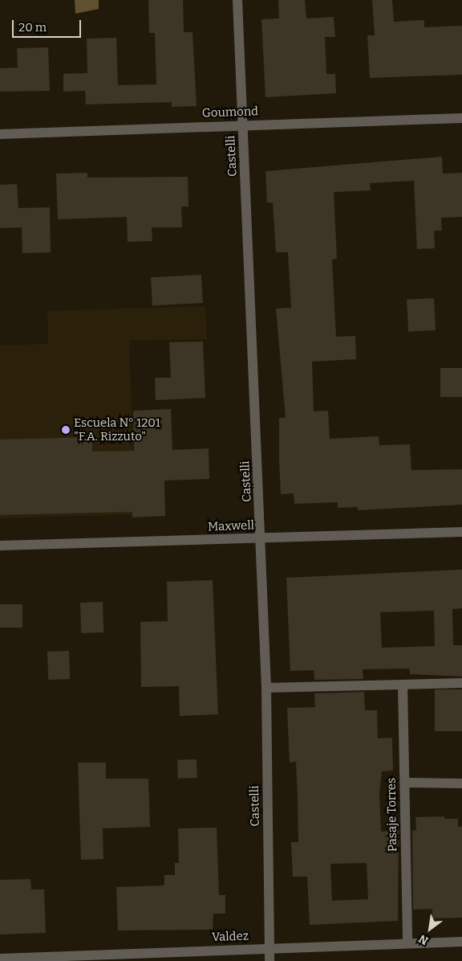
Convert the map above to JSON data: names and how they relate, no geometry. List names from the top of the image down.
{
  "streets": {
    "street": [
      "Goumond",
      "Castelli",
      "Maxwell",
      "Pasaje Torres",
      "Valdez"
    ]
  },
  "crossings": [
    ["Goumond", "Castelli"],
    ["Castelli", "Maxwell"],
    ["Castelli", "Valdez"],
    ["Pasaje Torres", "Valdez"]
  ],
  "places": ["Escuela N° 1201 \"F.A. Rizzuto\""],
  "scale_bar": "20 m",
  "north": "bottom left"
}
